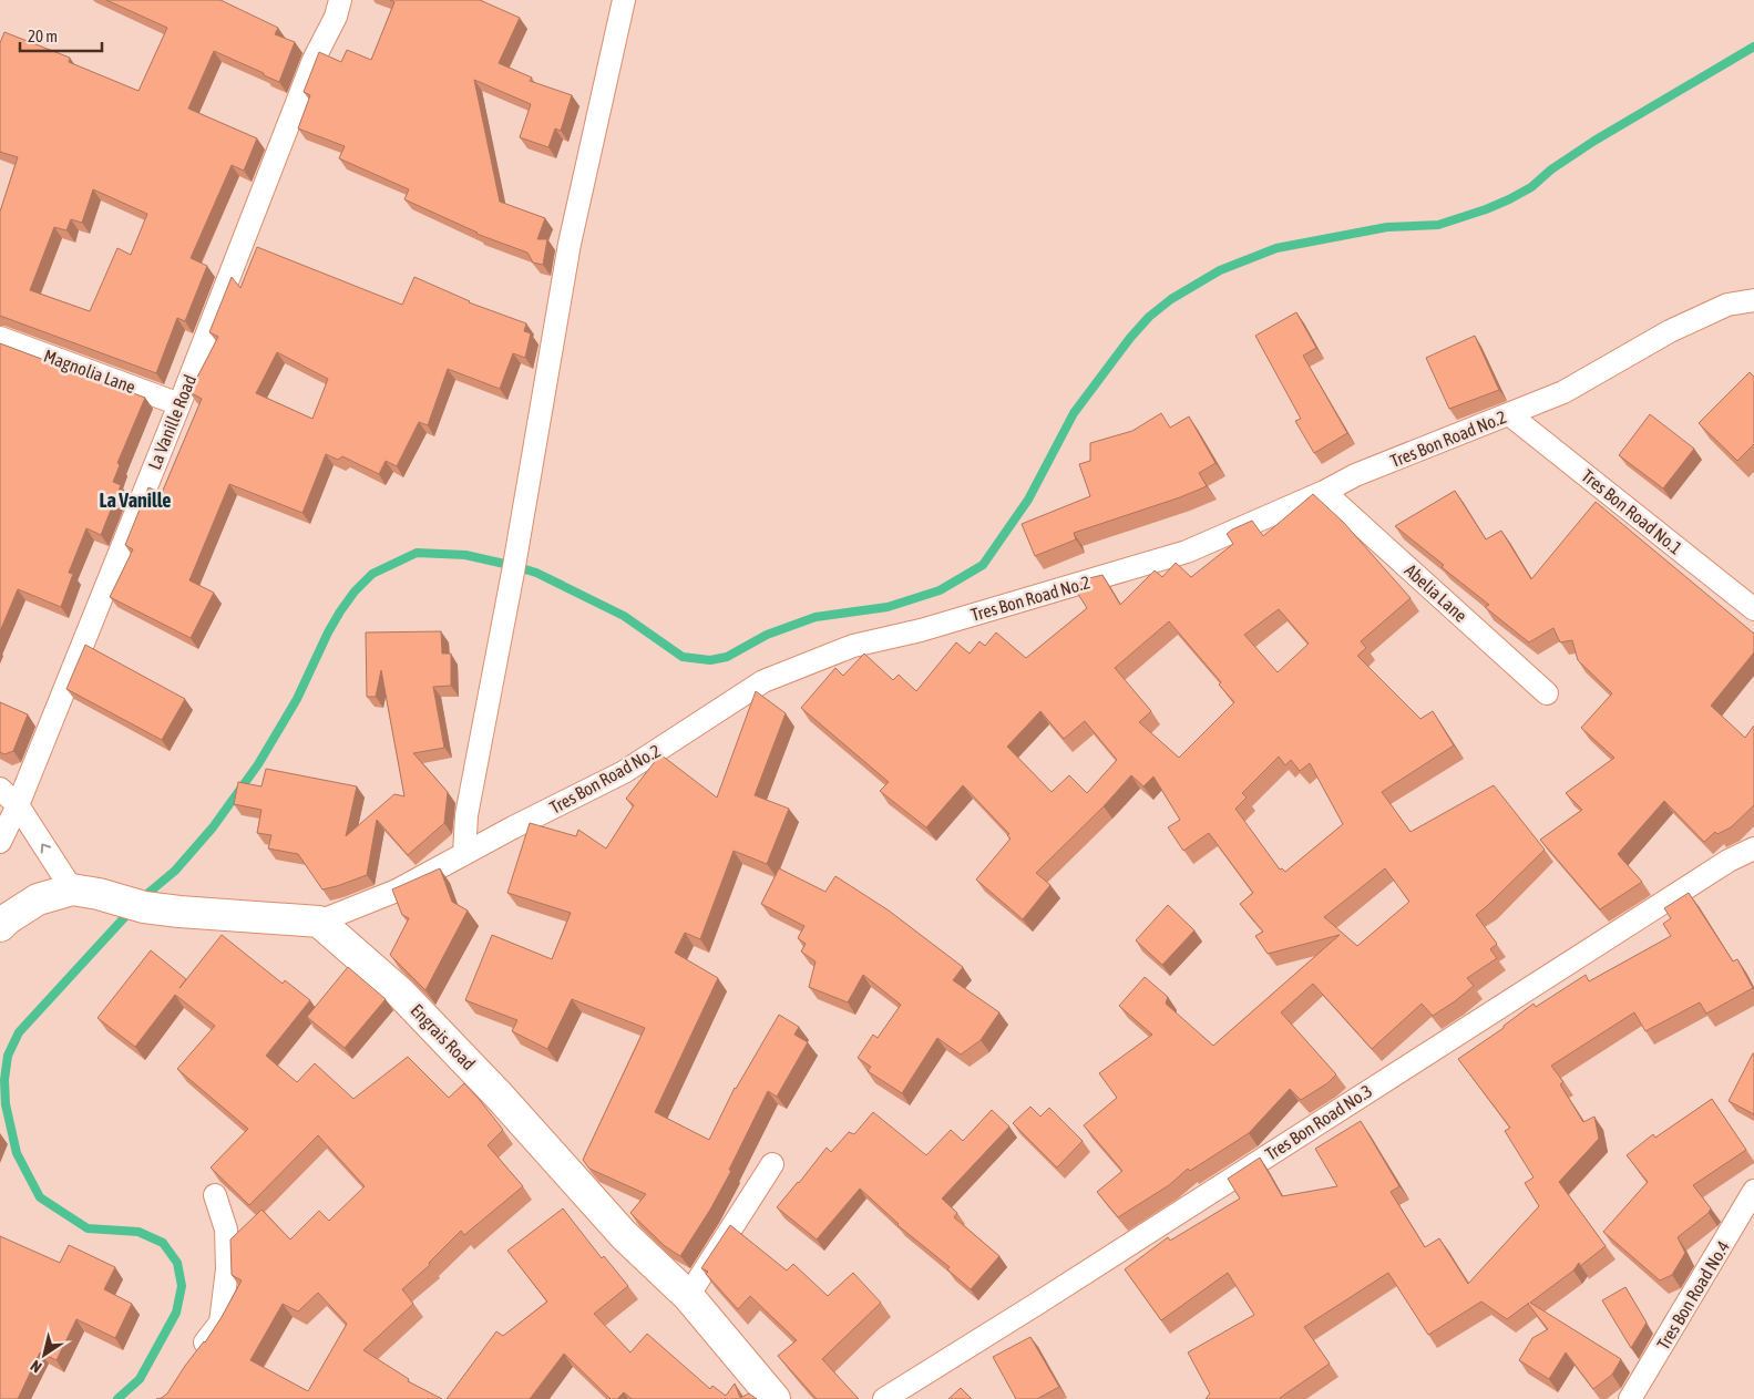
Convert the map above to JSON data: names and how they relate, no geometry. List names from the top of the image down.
{
  "streets": {
    "street": [
      "Magnolia Lane",
      "La Vanille Road",
      "Tres Bon Road No.2",
      "Tres Bon Road No.1",
      "Abelia Lane",
      "Engrais Road",
      "Tres Bon Road No.3",
      "Tres Bon Road No.4"
    ]
  },
  "crossings": [
    ["Magnolia Lane", "La Vanille Road"],
    ["Tres Bon Road No.2", "Tres Bon Road No.1"],
    ["Tres Bon Road No.2", "Abelia Lane"],
    ["Tres Bon Road No.2", "Engrais Road"]
  ],
  "districts": ["La Vanille"],
  "scale_bar": "20 m",
  "north": "bottom left"
}
